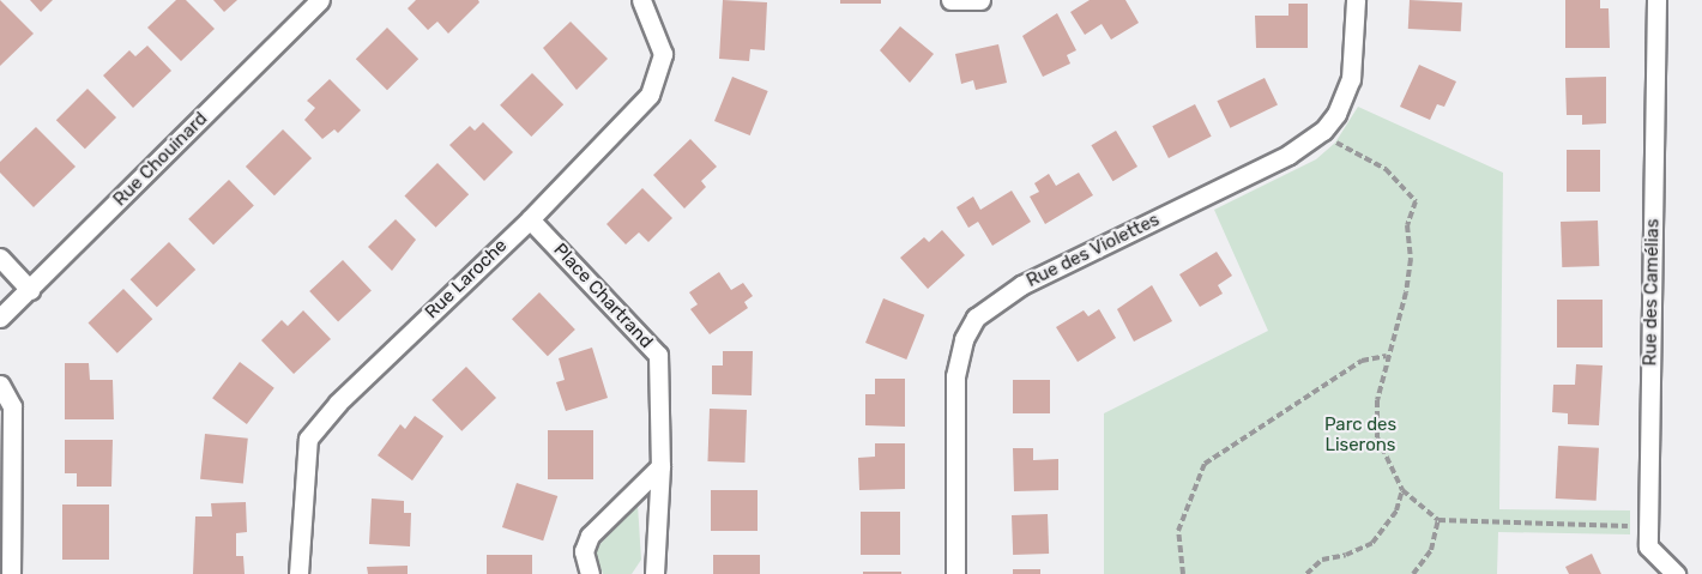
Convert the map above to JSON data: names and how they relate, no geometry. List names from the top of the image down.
{
  "streets": {
    "street": [
      "Rue Chouinard",
      "Rue des Violettes",
      "Rue Laroche",
      "Rue des Camélias",
      "Place Chartrand"
    ]
  },
  "crossings": [
    ["Rue Laroche", "Place Chartrand"]
  ],
  "parks": ["Parc des Liserons"]
}
